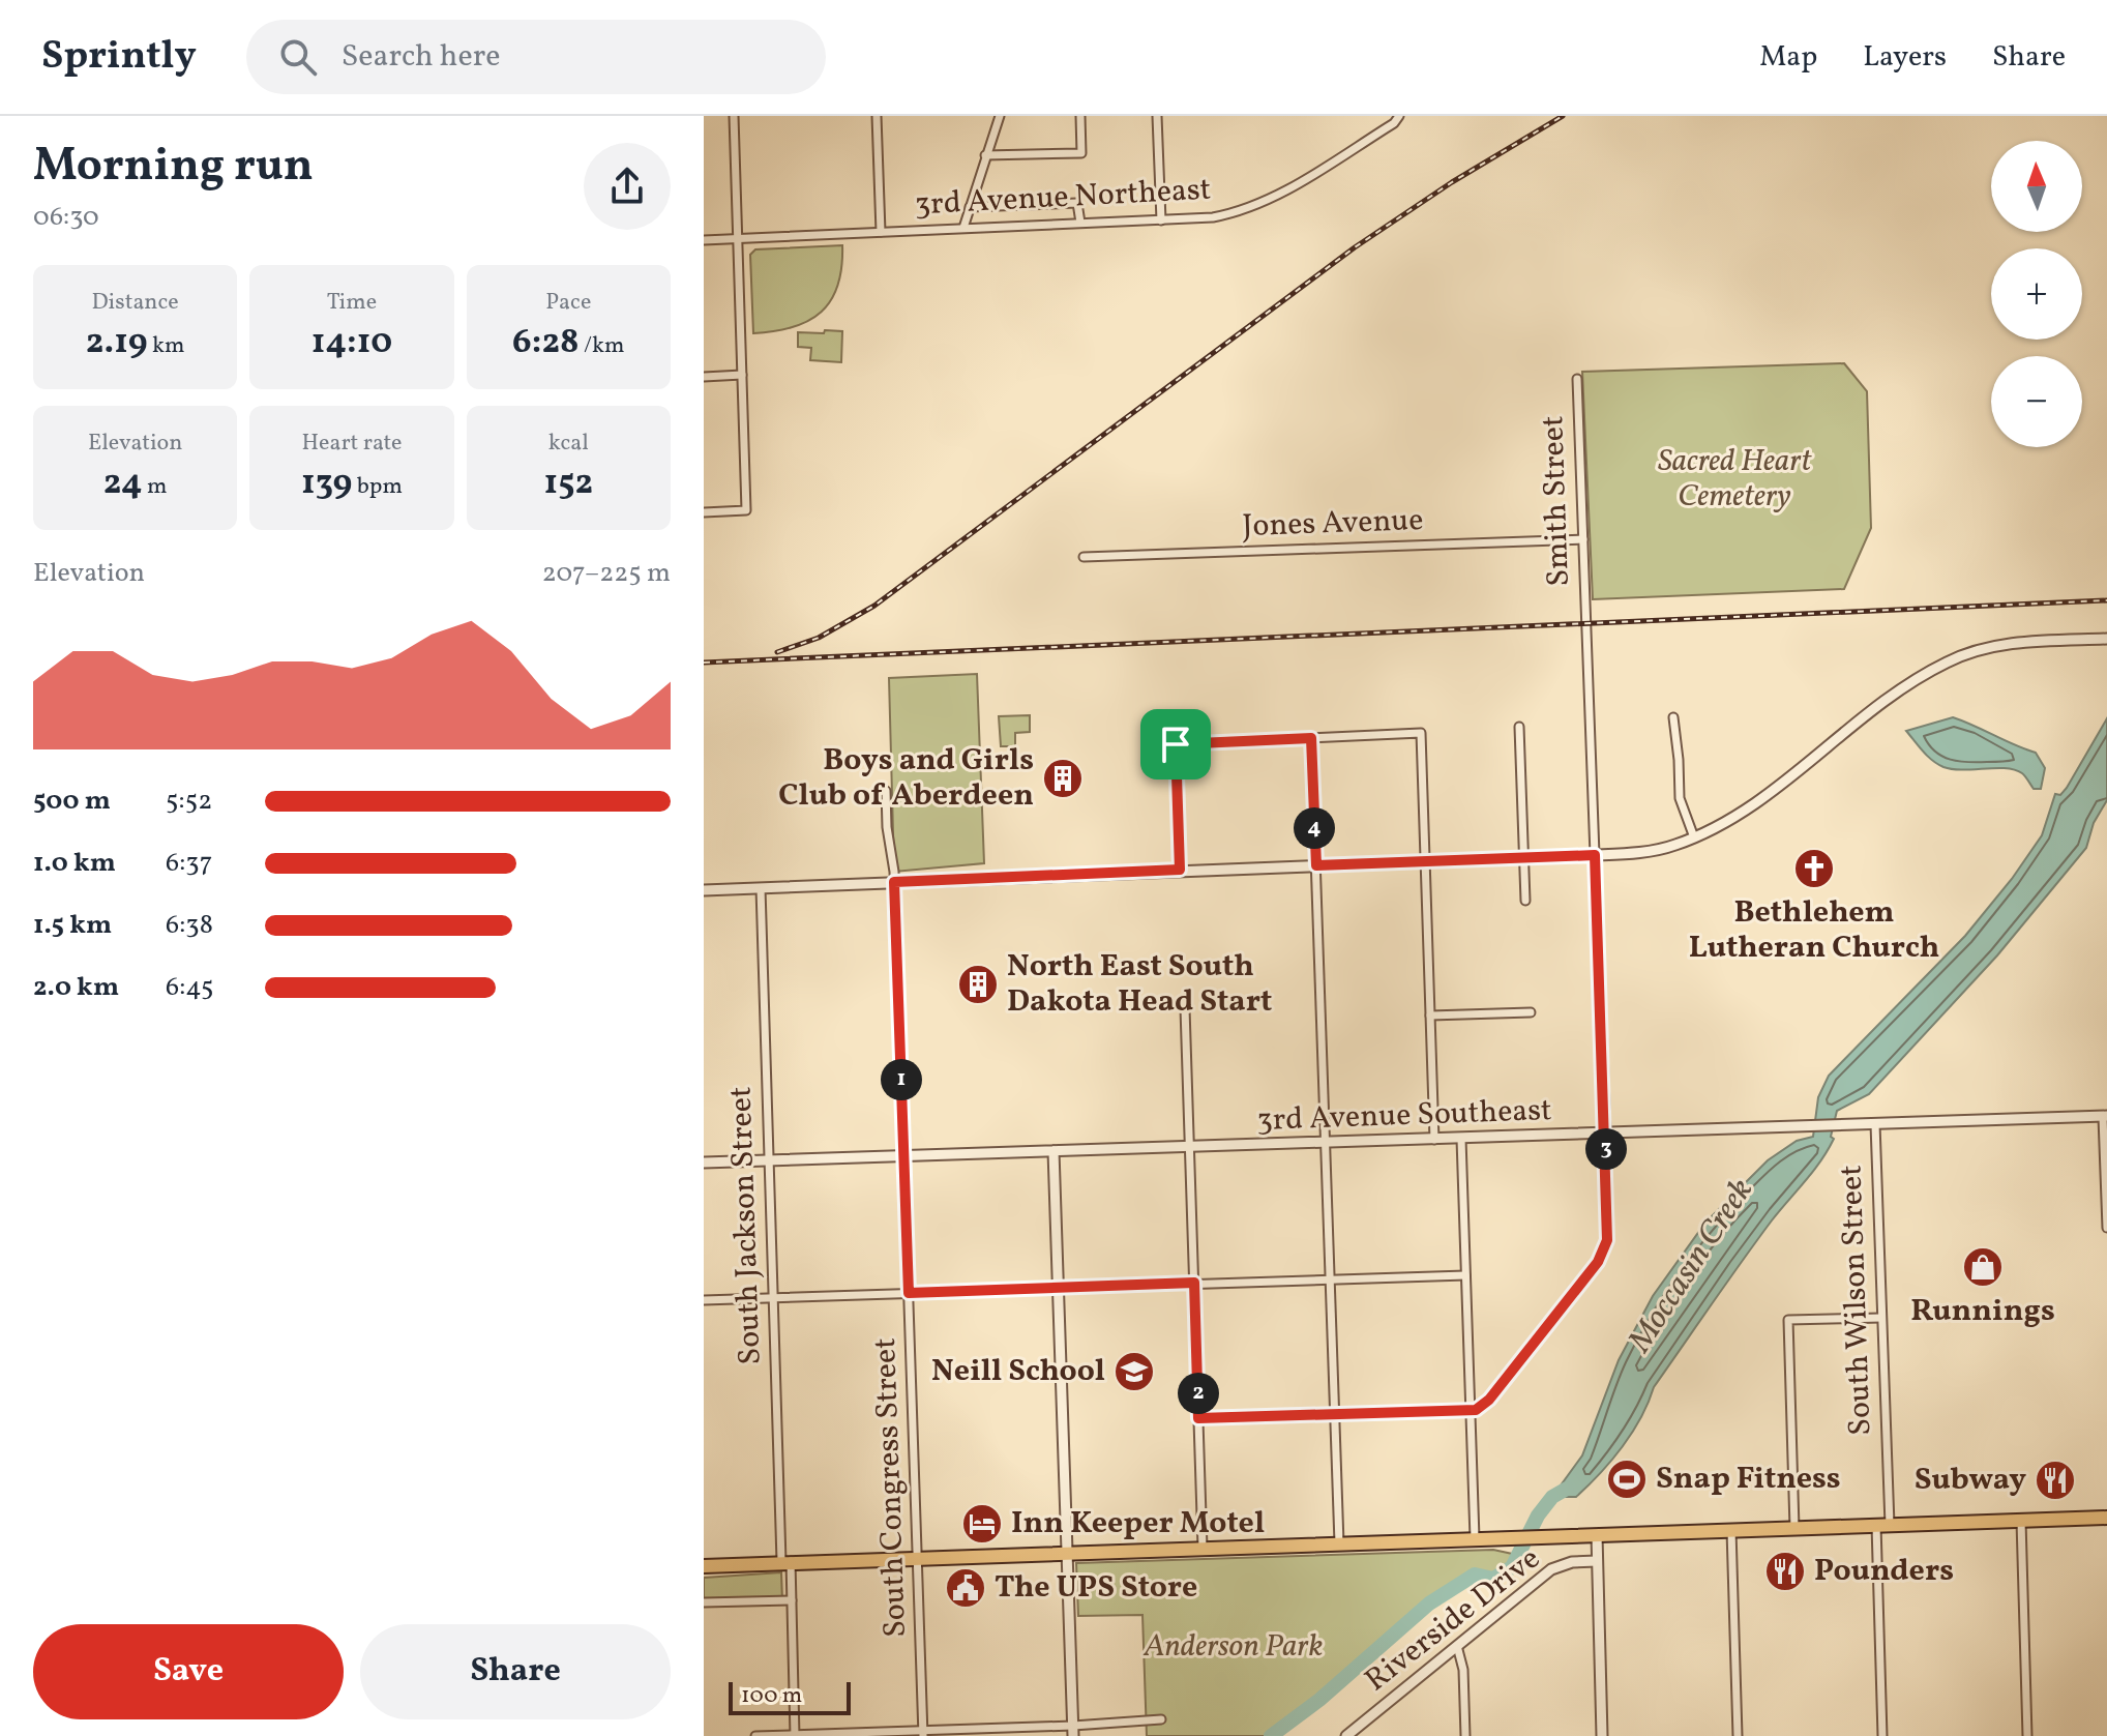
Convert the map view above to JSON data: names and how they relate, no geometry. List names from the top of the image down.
{
  "streets": {
    "street": [
      "3rd Avenue Northeast",
      "Smith Street",
      "Jones Avenue",
      "3rd Avenue Southeast",
      "South Jackson Street",
      "South Wilson Street",
      "South Congress Street",
      "Riverside Drive"
    ]
  },
  "crossings": [
    ["Smith Street", "Jones Avenue"],
    ["3rd Avenue Southeast", "South Jackson Street"],
    ["3rd Avenue Southeast", "South Wilson Street"],
    ["3rd Avenue Southeast", "South Congress Street"]
  ],
  "water": ["Moccasin Creek"],
  "parks": ["Sacred Heart Cemetery", "Anderson Park"],
  "places": {
    "building": ["Boys and Girls Club of Aberdeen", "North East South Dakota Head Start"],
    "church": ["Bethlehem Lutheran Church"],
    "shop": ["Runnings"],
    "school or university": ["Neill School"],
    "sports": ["Snap Fitness"],
    "restaurant": ["Subway", "Pounders"],
    "hotel": ["Inn Keeper Motel"],
    "public building": ["The UPS Store"]
  },
  "scale_bar": "100 m",
  "north": "top",
  "page": {
    "header": "Sprintly",
    "search": "Search here",
    "nav": ["Map", "Layers", "Share"],
    "heading": ["Morning run", "06:30"],
    "map_buttons": ["+", "−"],
    "stats": [
      ["Distance", "2.19 km"],
      ["Time", "14:10"],
      ["Pace", "6:28 /km"],
      ["Elevation", "24 m"],
      ["Heart rate", "139 bpm"],
      ["kcal", "152"]
    ],
    "chart": ["Elevation", "207–225 m"],
    "list": [
      {
        "name": "500 m",
        "note": "5:52"
      },
      {
        "name": "1.0 km",
        "note": "6:37"
      },
      {
        "name": "1.5 km",
        "note": "6:38"
      },
      {
        "name": "2.0 km",
        "note": "6:45"
      }
    ],
    "pins": [
      "4",
      "1",
      "3",
      "2"
    ],
    "buttons": ["Save", "Share"],
    "scale": "100 m"
  }
}
